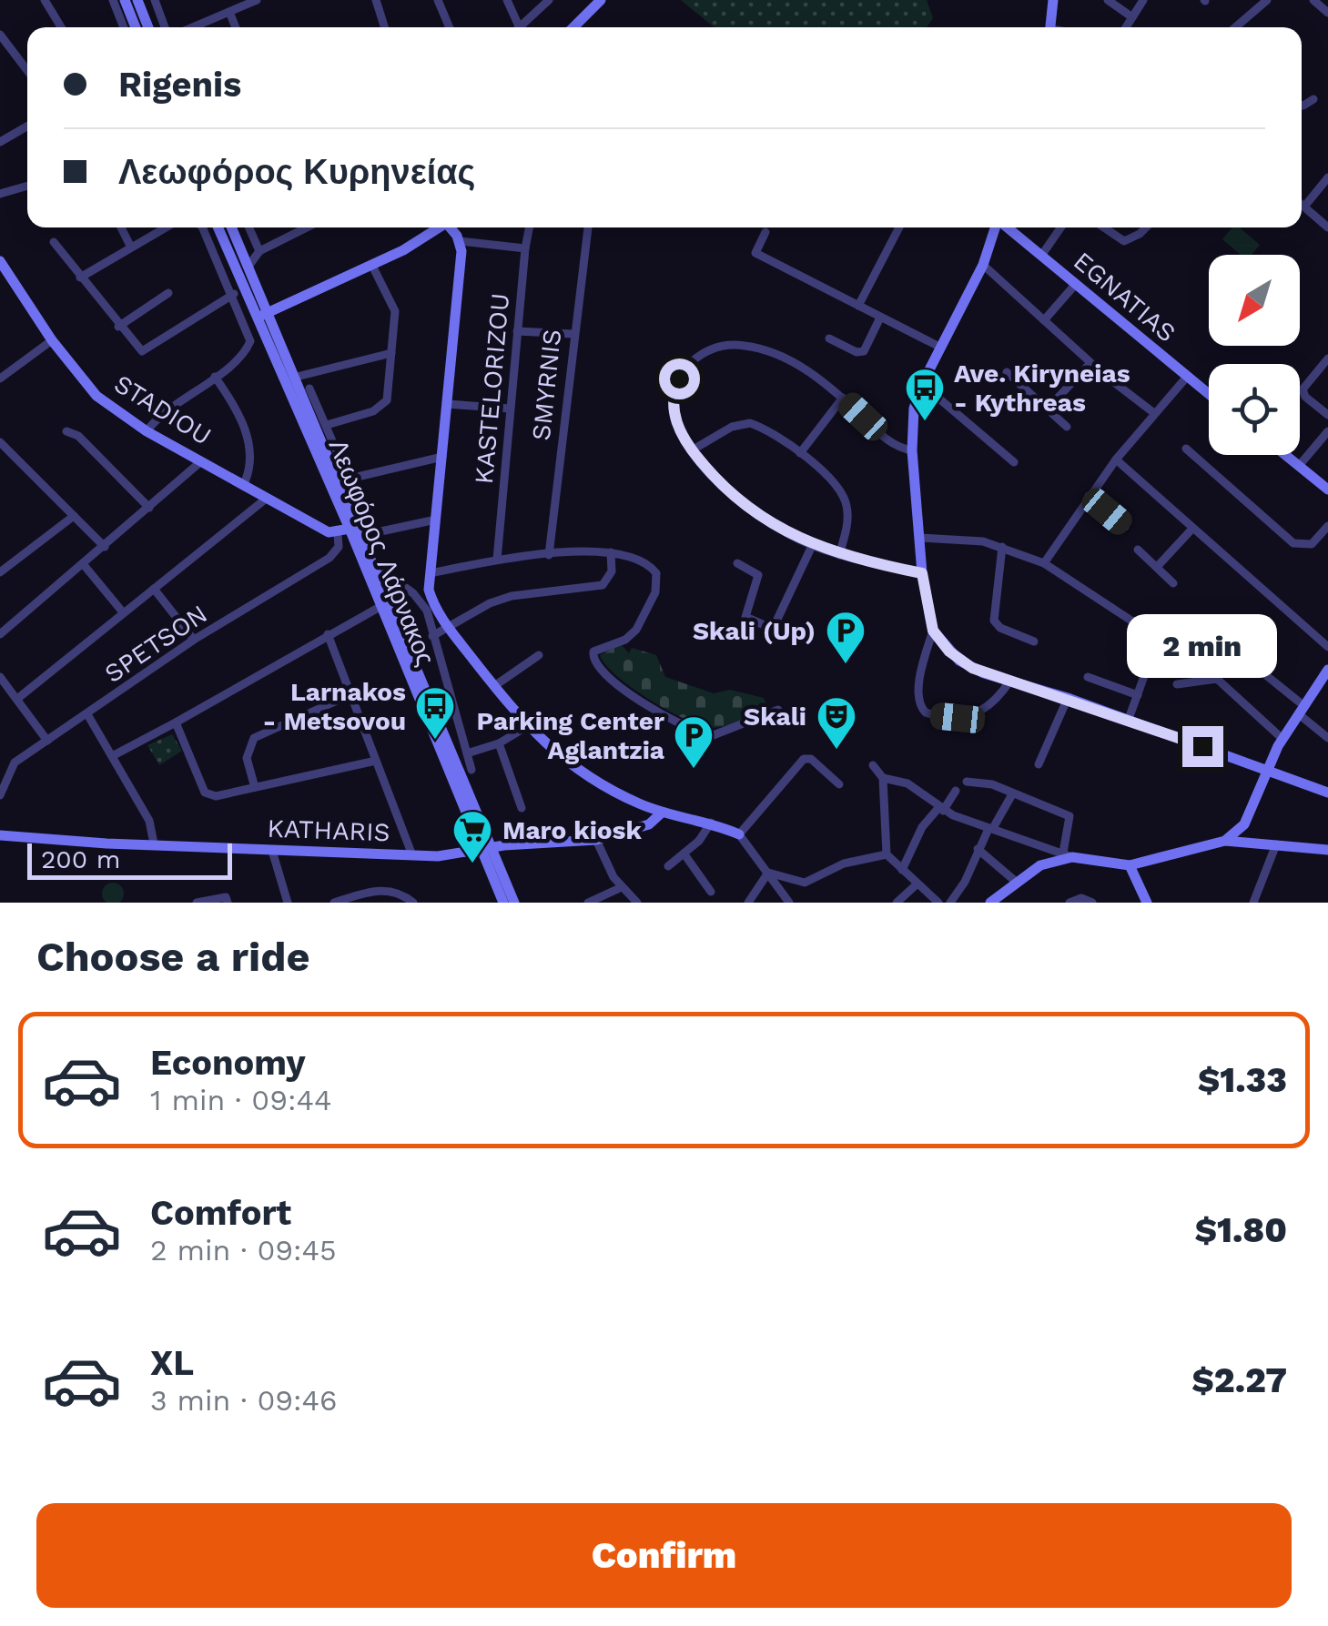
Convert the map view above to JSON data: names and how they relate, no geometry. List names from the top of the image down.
{
  "streets": {
    "street": [
      "EGNATIAS",
      "SMYRNIS",
      "KASTELORIZOU",
      "STADIOU",
      "Λεωφόρος Λάρνακος",
      "SPETSON",
      "KATHARIS"
    ]
  },
  "crossings": [
    ["STADIOU", "SPETSON"],
    ["Λεωφόρος Λάρνακος", "KATHARIS"]
  ],
  "places": {
    "bus stop": ["Ave. Kiryneias - Kythreas", "Larnakos - Metsovou"],
    "parking": ["Skali (Up)", "Parking Center Aglantzia"],
    "theatre": ["Skali"],
    "supermarket": ["Maro kiosk"]
  },
  "scale_bar": "200 m",
  "north": "bottom left",
  "page": {
    "banner": ["Rigenis", "Λεωφόρος Κυρηνείας"],
    "bubble": "2 min",
    "scale": "200 m",
    "heading": "Choose a ride",
    "list": [
      {
        "name": "Economy",
        "note": "1 min · 09:44",
        "value": "$1.33"
      },
      {
        "name": "Comfort",
        "note": "2 min · 09:45",
        "value": "$1.80"
      },
      {
        "name": "XL",
        "note": "3 min · 09:46",
        "value": "$2.27"
      }
    ],
    "buttons": "Confirm"
  }
}
